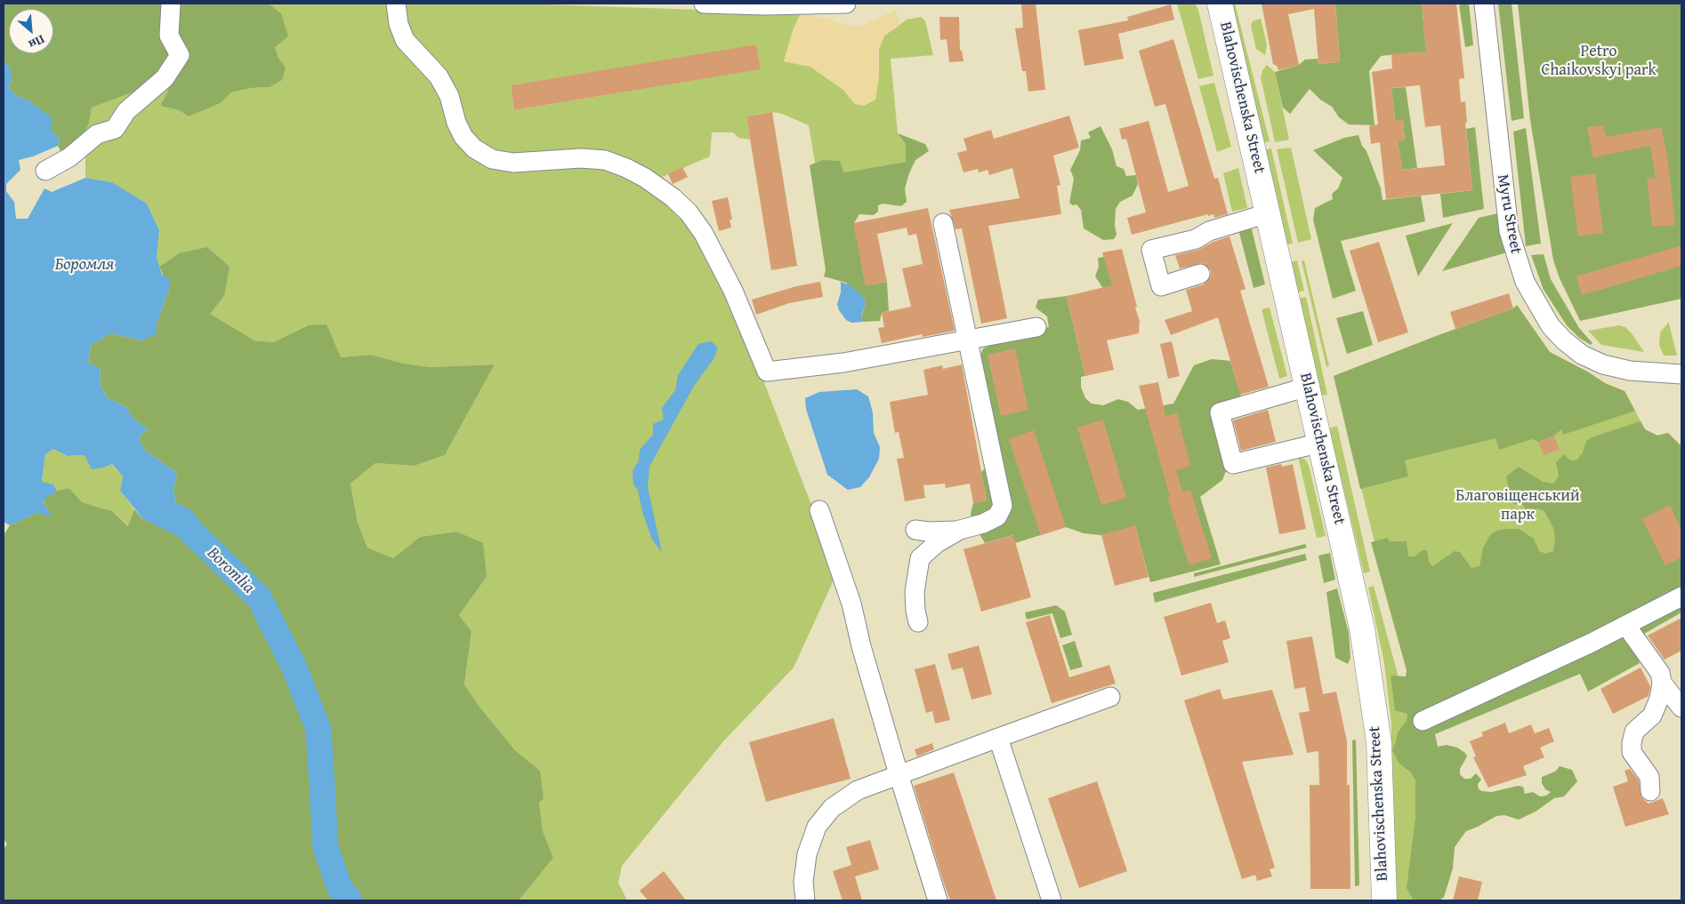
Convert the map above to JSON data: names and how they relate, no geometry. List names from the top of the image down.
{
  "streets": {
    "main road": ["Blahovischenska Street"],
    "street": ["Myru Street"]
  },
  "water": ["Боромля", "Boromlia"],
  "parks": ["Petro Chaikovskyi park", "Благовіщенський парк"],
  "north": "bottom right"
}
